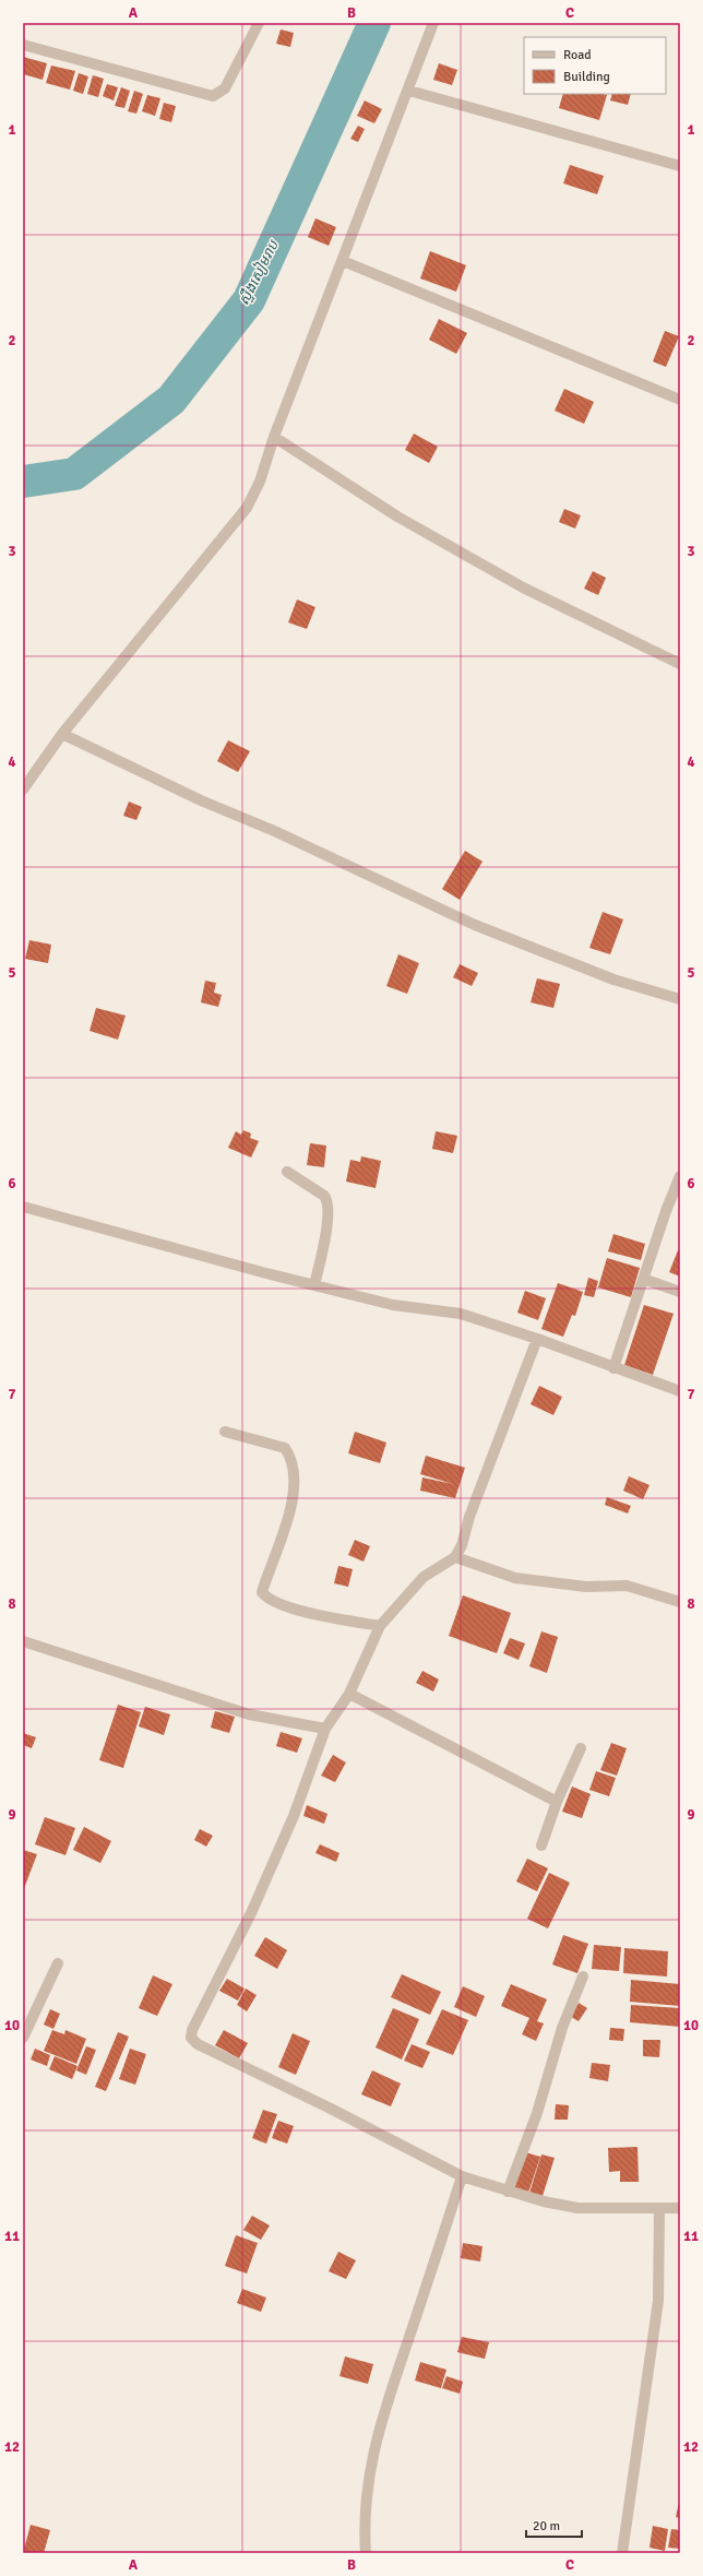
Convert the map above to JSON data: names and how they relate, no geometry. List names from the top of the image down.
{
  "water": ["ស្ទឹងសៀមរាប"],
  "legend": ["Road", "Building"],
  "scale_bar": "20 m",
  "grid": {
    "columns": ["A", "B", "C"],
    "rows": [
      "1",
      "2",
      "3",
      "4",
      "5",
      "6",
      "7",
      "8",
      "9",
      "10",
      "11",
      "12"
    ]
  }
}
